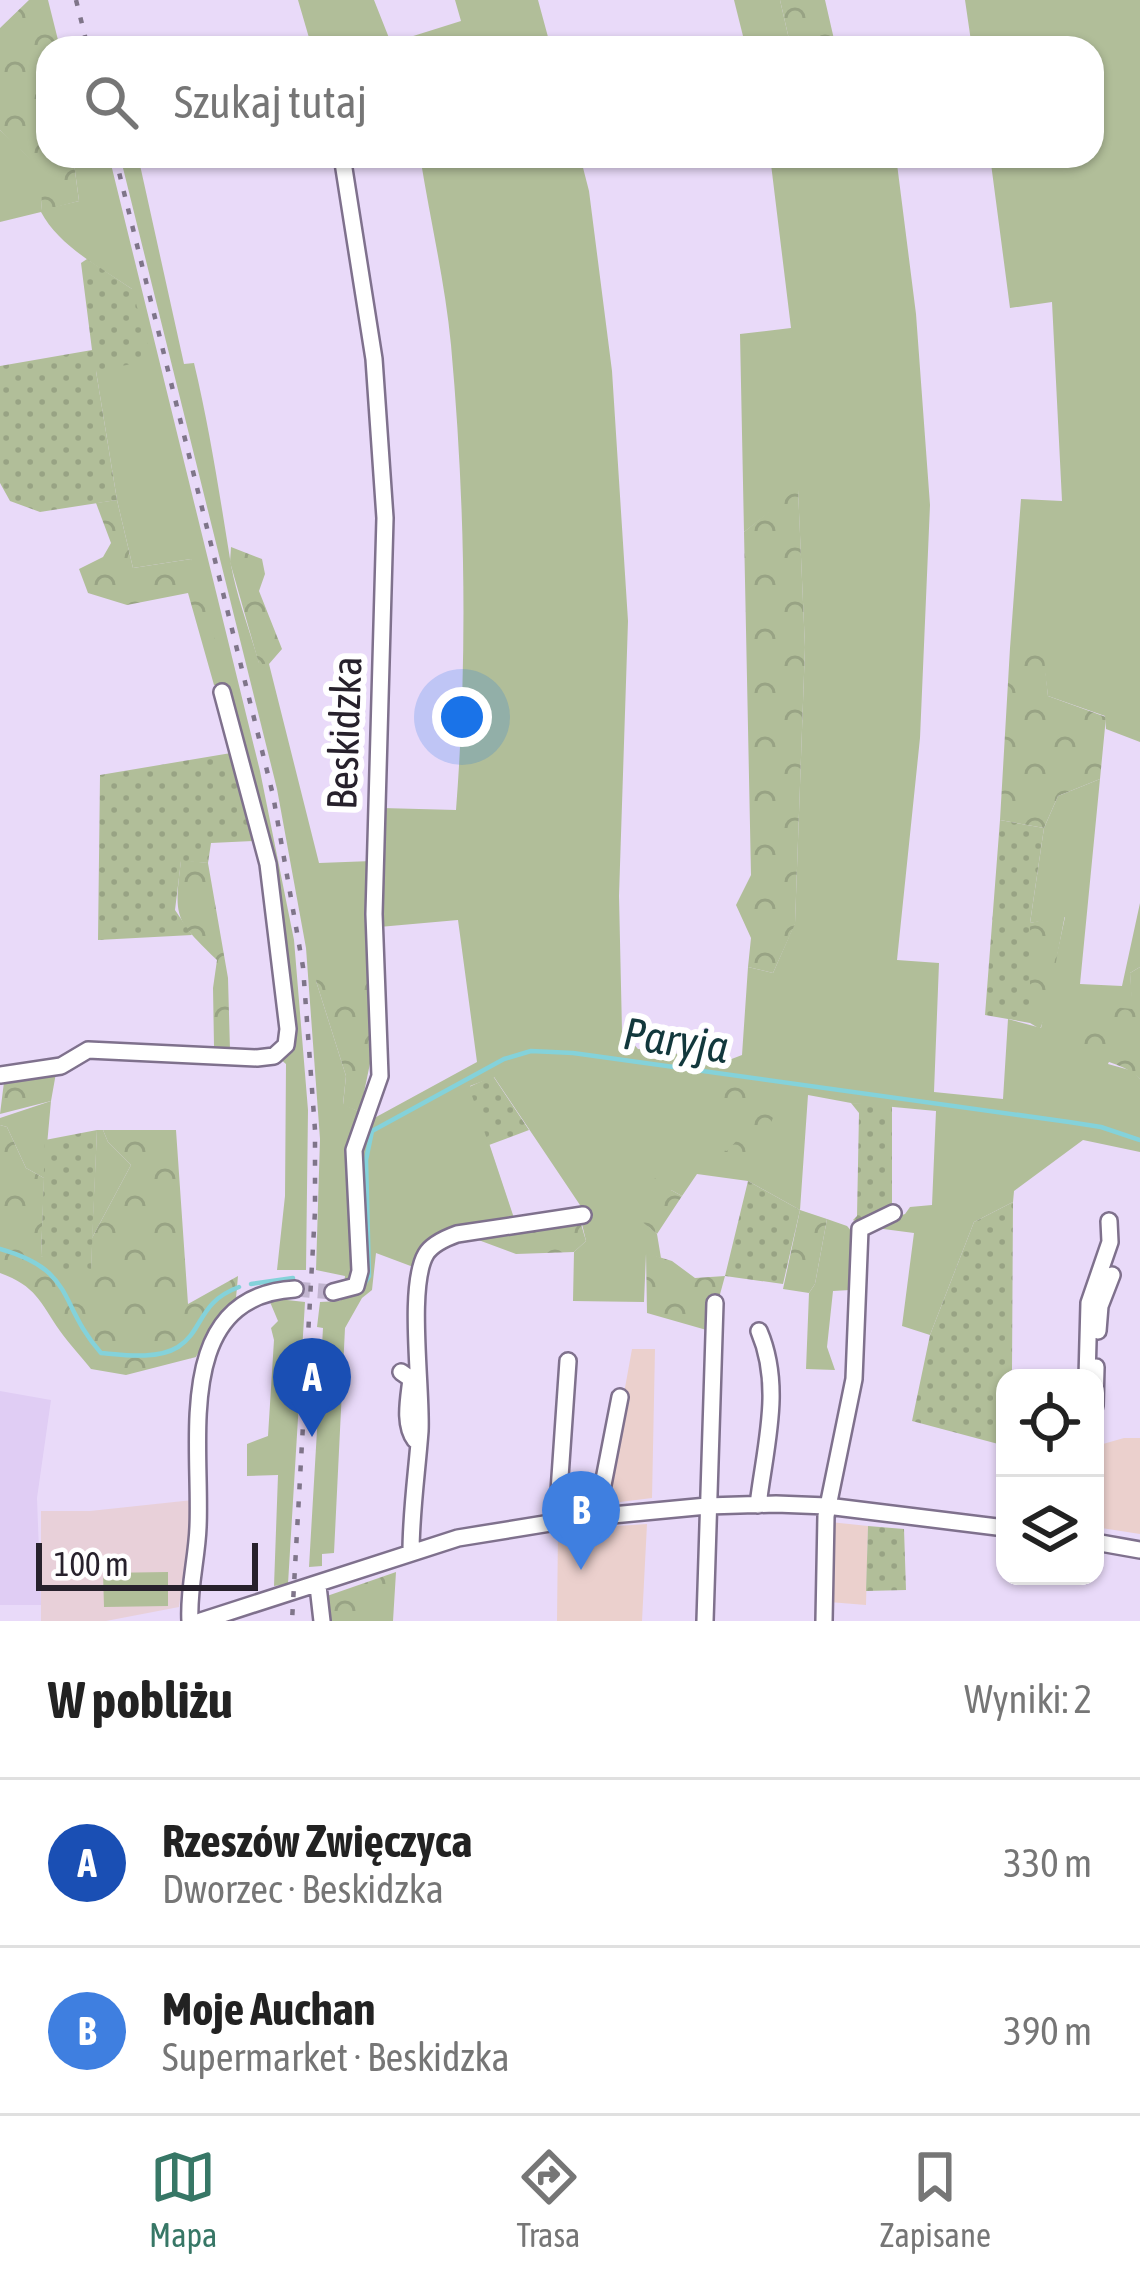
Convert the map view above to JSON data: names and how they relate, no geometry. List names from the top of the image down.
{
  "streets": {
    "street": ["Beskidzka"]
  },
  "water": ["Paryja"],
  "scale_bar": "100 m",
  "page": {
    "search": "Szukaj tutaj",
    "pins": ["A", "B"],
    "scale": "100 m",
    "heading": ["W pobliżu", "Wyniki: 2"],
    "list": [
      {
        "mark": "A",
        "name": "Rzeszów Zwięczyca",
        "note": "Dworzec · Beskidzka",
        "value": "330 m"
      },
      {
        "mark": "B",
        "name": "Moje Auchan",
        "note": "Supermarket · Beskidzka",
        "value": "390 m"
      }
    ],
    "nav": ["Mapa", "Trasa", "Zapisane"]
  }
}
